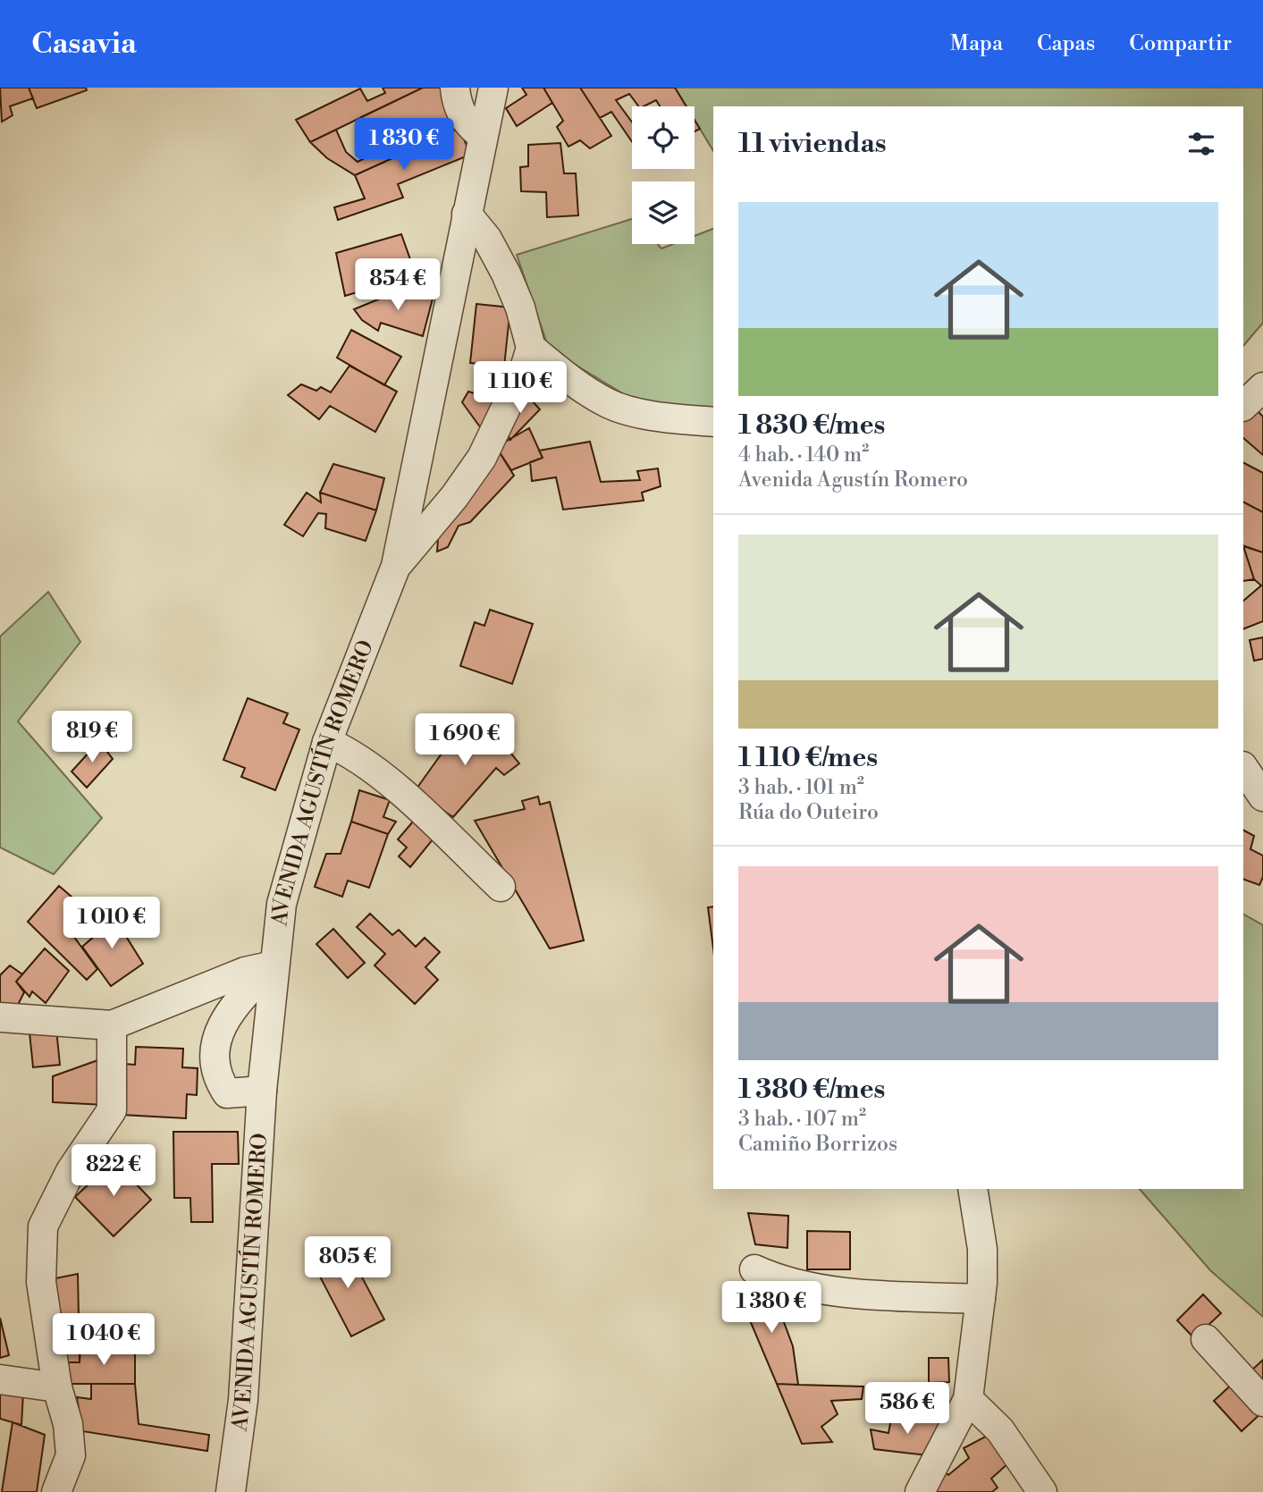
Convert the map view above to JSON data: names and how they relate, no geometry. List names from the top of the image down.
{
  "streets": {
    "street": ["AVENIDA AGUSTÍN ROMERO"]
  },
  "page": {
    "header": "Casavia",
    "nav": ["Mapa", "Capas", "Compartir"],
    "heading": "11 viviendas",
    "price": [
      "1 830 €",
      "854 €",
      "1 110 €",
      "819 €",
      "1 690 €",
      "1 010 €",
      "822 €",
      "805 €",
      "1 380 €",
      "1 040 €",
      "586 €"
    ],
    "list": [
      {
        "name": "1 830 €/mes",
        "note": "4 hab. · 140 m² · Avenida Agustín Romero"
      },
      {
        "name": "1 110 €/mes",
        "note": "3 hab. · 101 m² · Rúa do Outeiro"
      },
      {
        "name": "1 380 €/mes",
        "note": "3 hab. · 107 m² · Camiño Borrizos"
      }
    ]
  }
}
